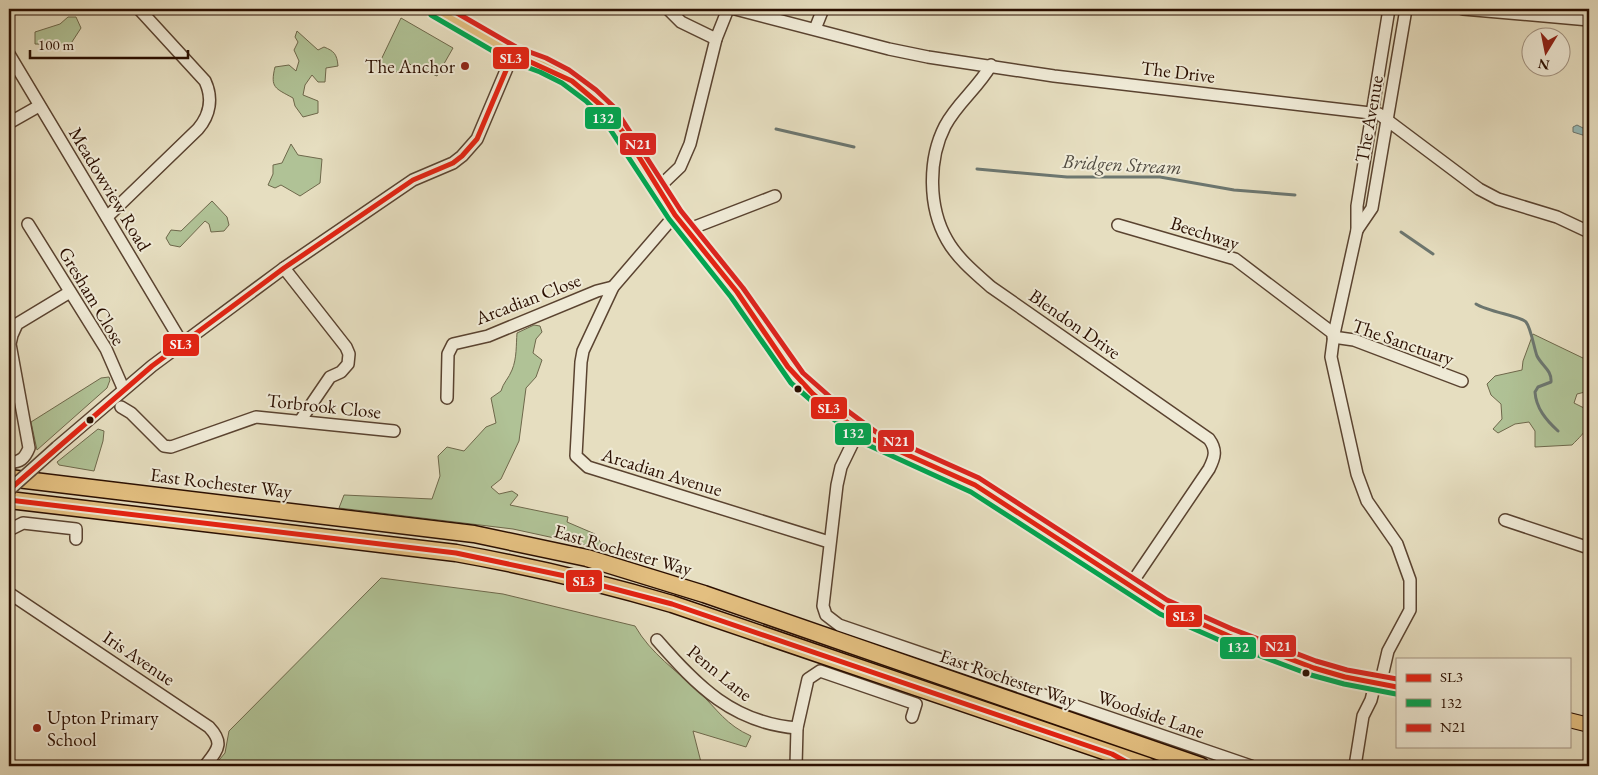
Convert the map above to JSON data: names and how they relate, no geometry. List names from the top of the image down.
{
  "streets": {
    "highway": ["East Rochester Way"],
    "street": [
      "The Drive",
      "The Avenue",
      "Meadowview Road",
      "Beechway",
      "Gresham Close",
      "Arcadian Close",
      "Blendon Drive",
      "The Sanctuary",
      "Torbrook Close",
      "Arcadian Avenue",
      "Iris Avenue",
      "Penn Lane",
      "Woodside Lane"
    ]
  },
  "crossings": [
    ["The Drive", "The Avenue"],
    ["The Drive", "Blendon Drive"],
    ["The Avenue", "Beechway"],
    ["The Avenue", "The Sanctuary"],
    ["Beechway", "The Sanctuary"],
    ["Arcadian Close", "Arcadian Avenue"],
    ["Arcadian Avenue", "Woodside Lane"]
  ],
  "water": ["Bridgen Stream"],
  "places": ["The Anchor", "Upton Primary School"],
  "lines": ["transit line N21", "transit line 132", "transit line SL3"],
  "legend": ["SL3", "132", "N21"],
  "scale_bar": "100 m",
  "north": "bottom"
}
